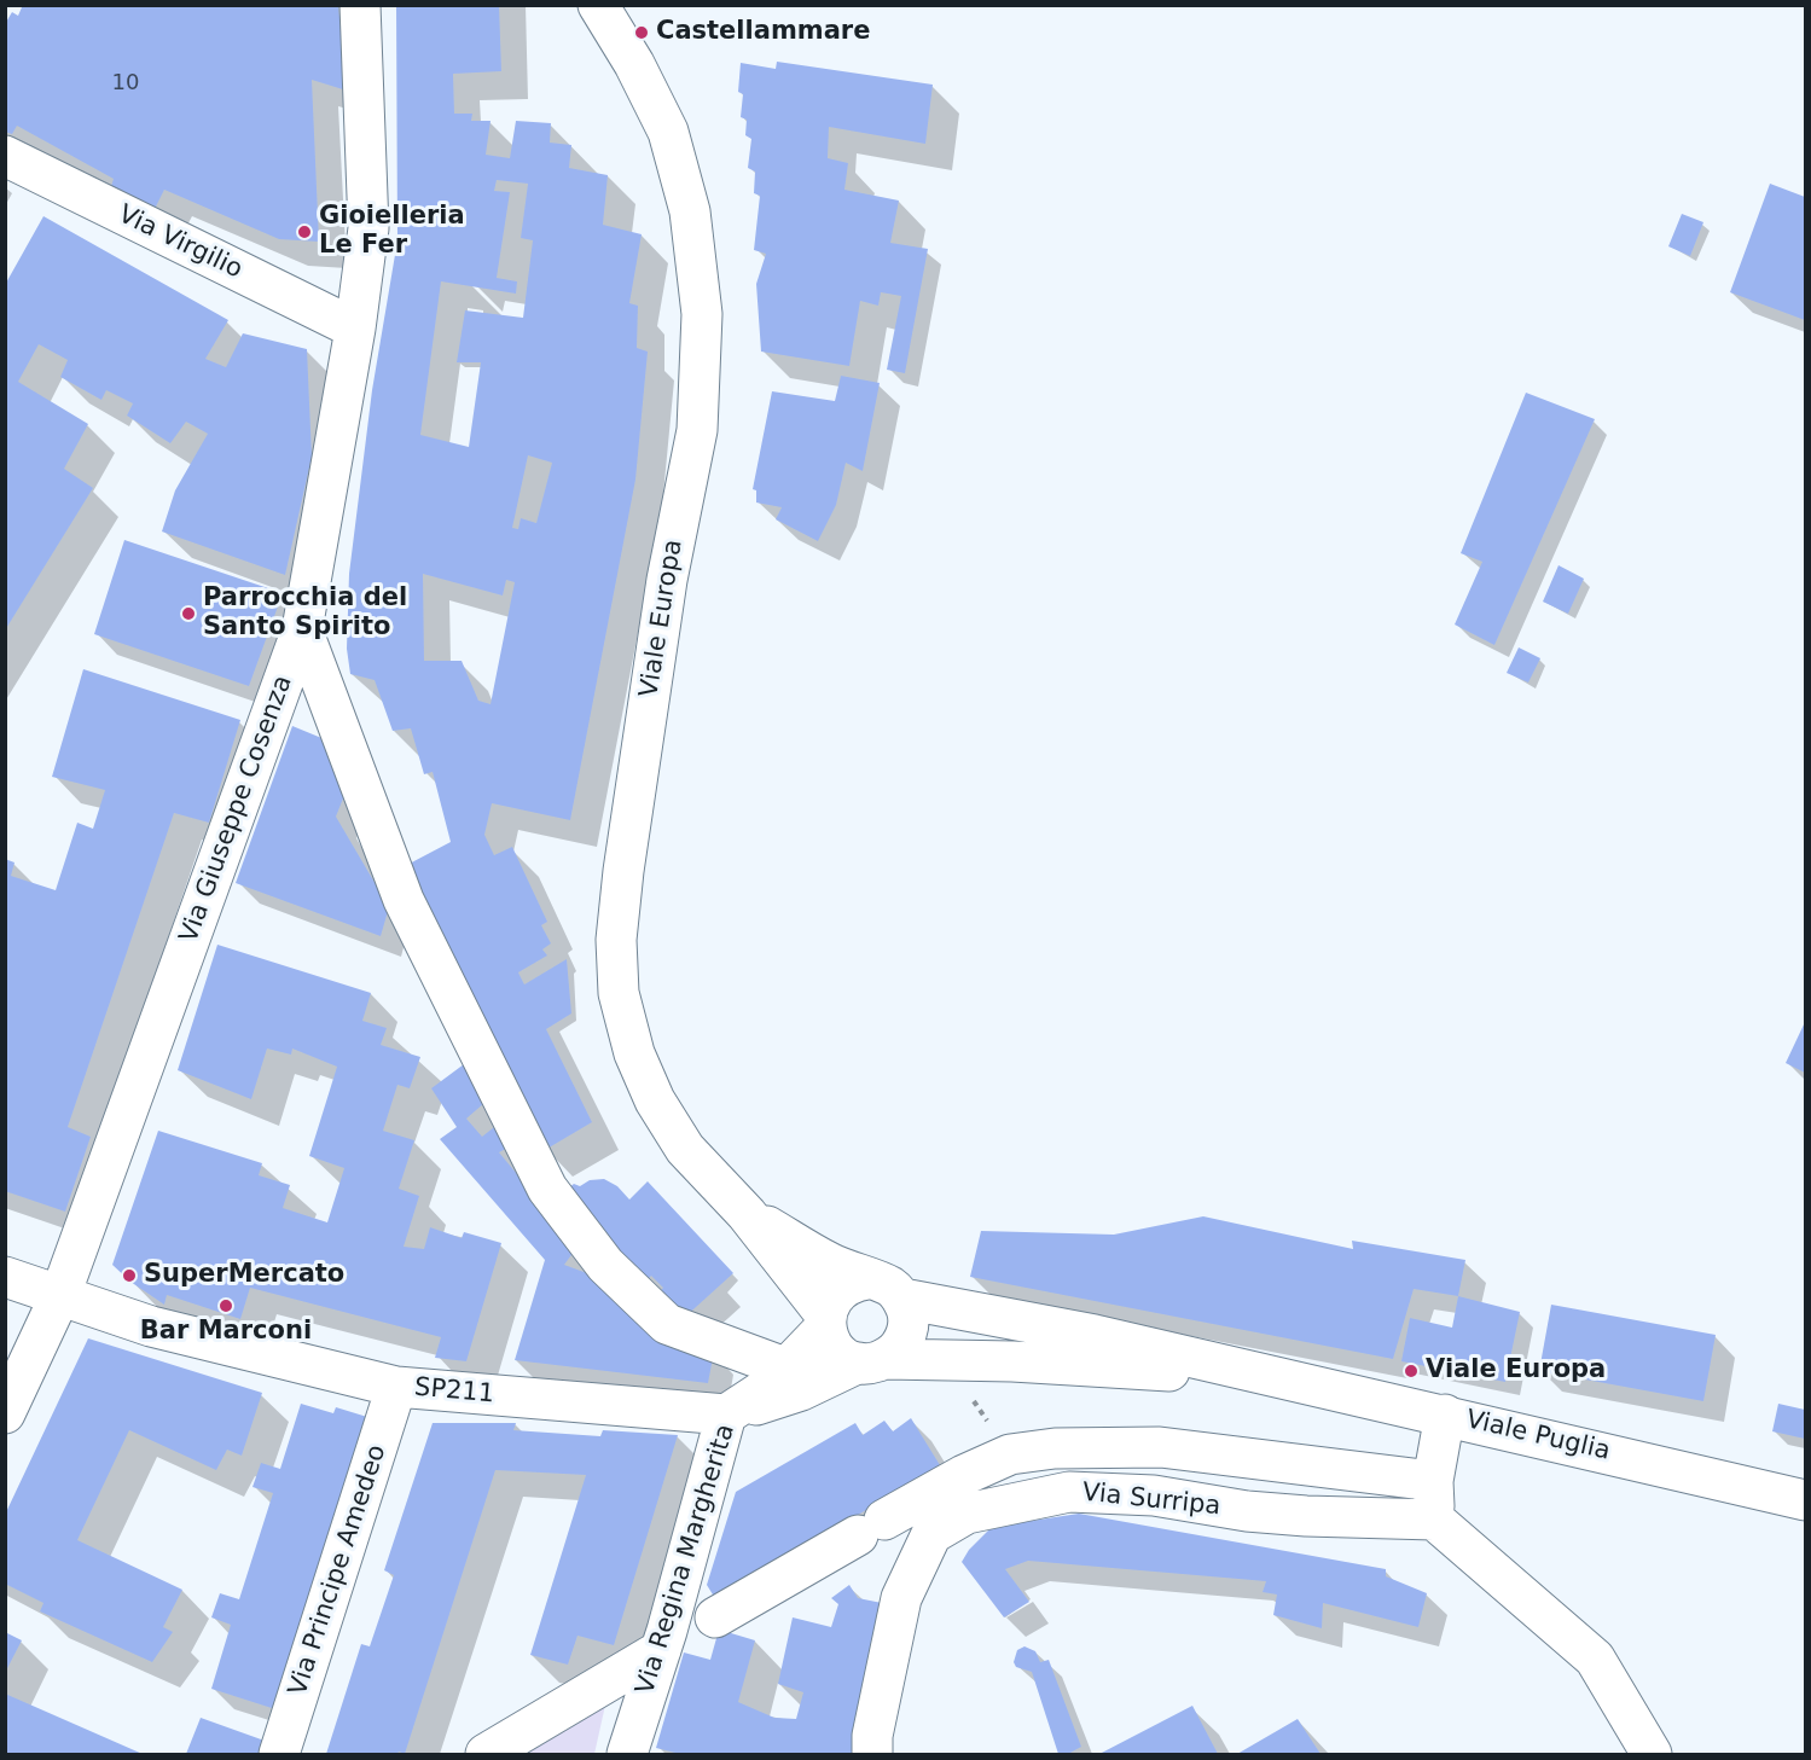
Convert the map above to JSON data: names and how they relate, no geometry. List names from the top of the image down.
{
  "streets": {
    "street": [
      "Via Virgilio",
      "Viale Europa",
      "Via Giuseppe Cosenza",
      "SP211",
      "Viale Puglia",
      "Via Surripa",
      "Via Regina Margherita",
      "Via Principe Amedeo"
    ]
  },
  "crossings": [
    ["Via Virgilio", "Via Giuseppe Cosenza"],
    ["Viale Europa", "Viale Puglia"],
    ["Via Giuseppe Cosenza", "SP211"],
    ["SP211", "Via Regina Margherita"],
    ["SP211", "Via Principe Amedeo"],
    ["Viale Puglia", "Via Regina Margherita"]
  ],
  "places": [
    "Castellammare",
    "Gioielleria Le Fer",
    "Parrocchia del Santo Spirito",
    "SuperMercato",
    "Bar Marconi",
    "Viale Europa"
  ],
  "house_numbers": ["10"]
}
